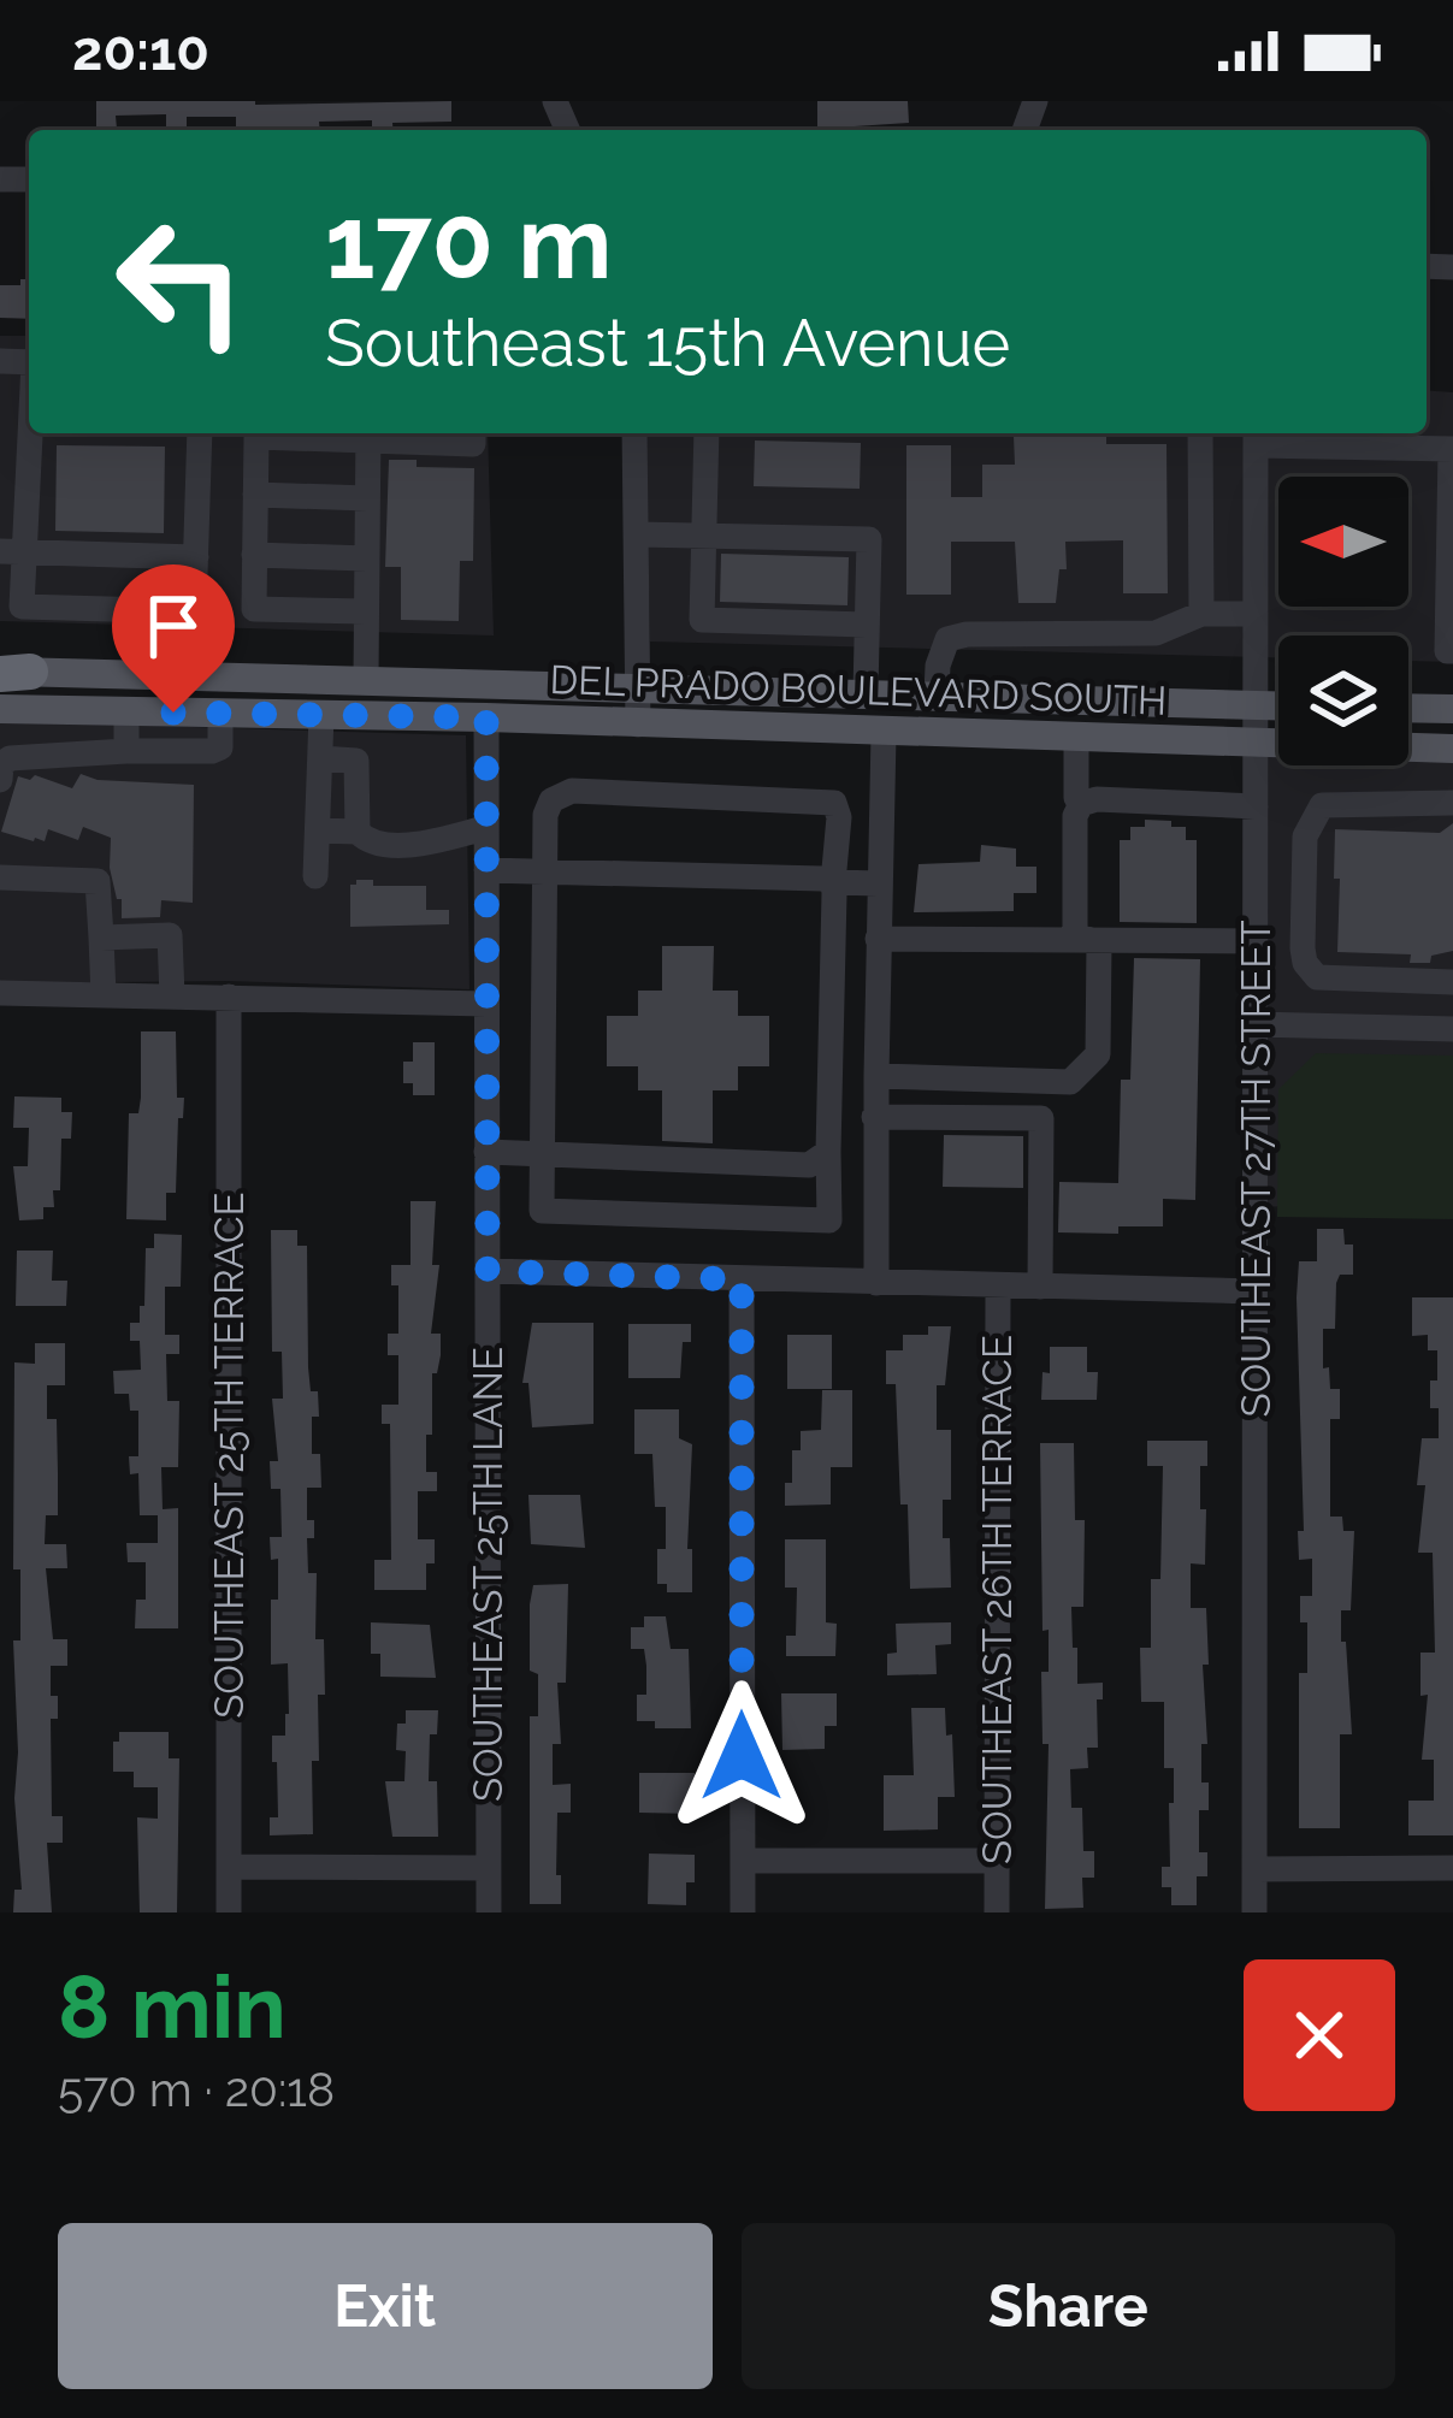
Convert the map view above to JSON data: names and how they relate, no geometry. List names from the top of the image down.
{
  "streets": {
    "main road": ["DEL PRADO BOULEVARD SOUTH"],
    "street": [
      "SOUTHEAST 27TH STREET",
      "SOUTHEAST 25TH TERRACE",
      "SOUTHEAST 25TH LANE",
      "SOUTHEAST 26TH TERRACE"
    ]
  },
  "crossings": [
    ["DEL PRADO BOULEVARD SOUTH", "SOUTHEAST 27TH STREET"],
    ["DEL PRADO BOULEVARD SOUTH", "SOUTHEAST 25TH LANE"]
  ],
  "north": "left",
  "page": {
    "status": "20:10",
    "turn": ["170 m", "Southeast 15th Avenue"],
    "heading": ["8 min", "570 m · 20:18"],
    "buttons": ["Exit", "Share"]
  }
}
